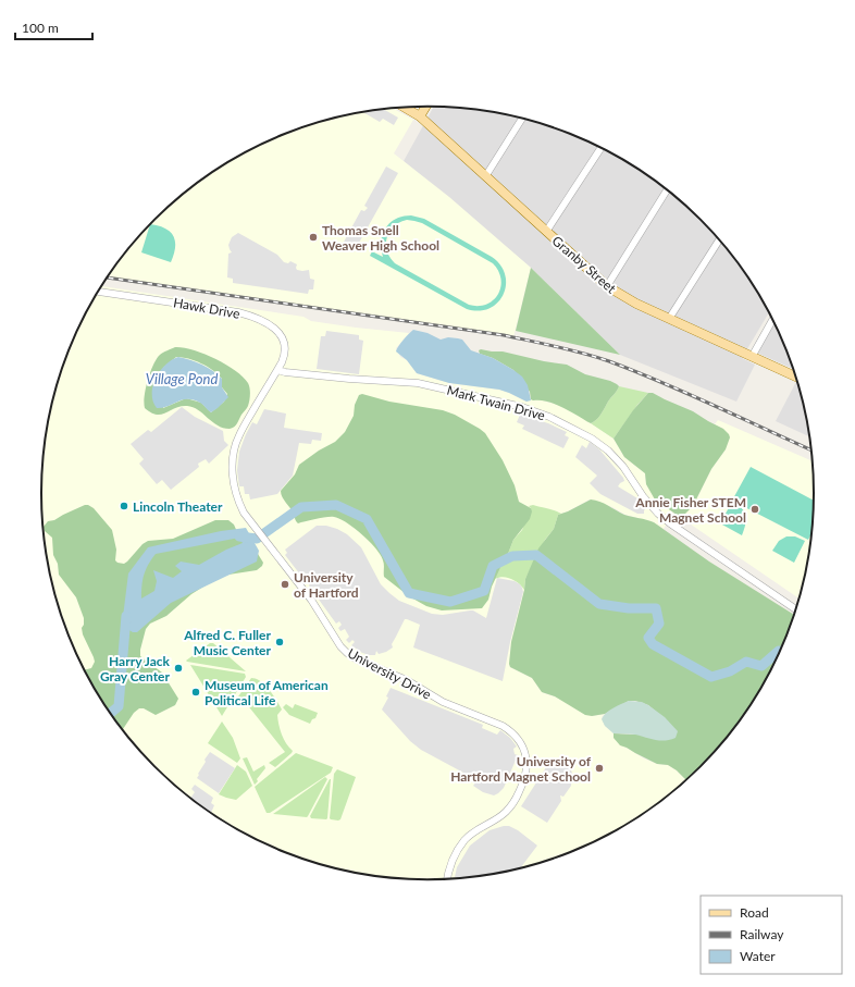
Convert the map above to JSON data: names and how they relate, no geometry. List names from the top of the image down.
{
  "streets": {
    "main road": ["Granby Street"],
    "street": ["Hawk Drive", "Mark Twain Drive", "University Drive"]
  },
  "crossings": [
    ["Hawk Drive", "Mark Twain Drive"],
    ["Hawk Drive", "University Drive"],
    ["Mark Twain Drive", "University Drive"]
  ],
  "water": ["Village Pond"],
  "places": [
    "Thomas Snell Weaver High School",
    "Lincoln Theater",
    "Annie Fisher STEM Magnet School",
    "University of Hartford",
    "Alfred C. Fuller Music Center",
    "Harry Jack Gray Center",
    "Museum of American Political Life",
    "University of Hartford Magnet School"
  ],
  "legend": ["Road", "Railway", "Water"],
  "scale_bar": "100 m"
}
